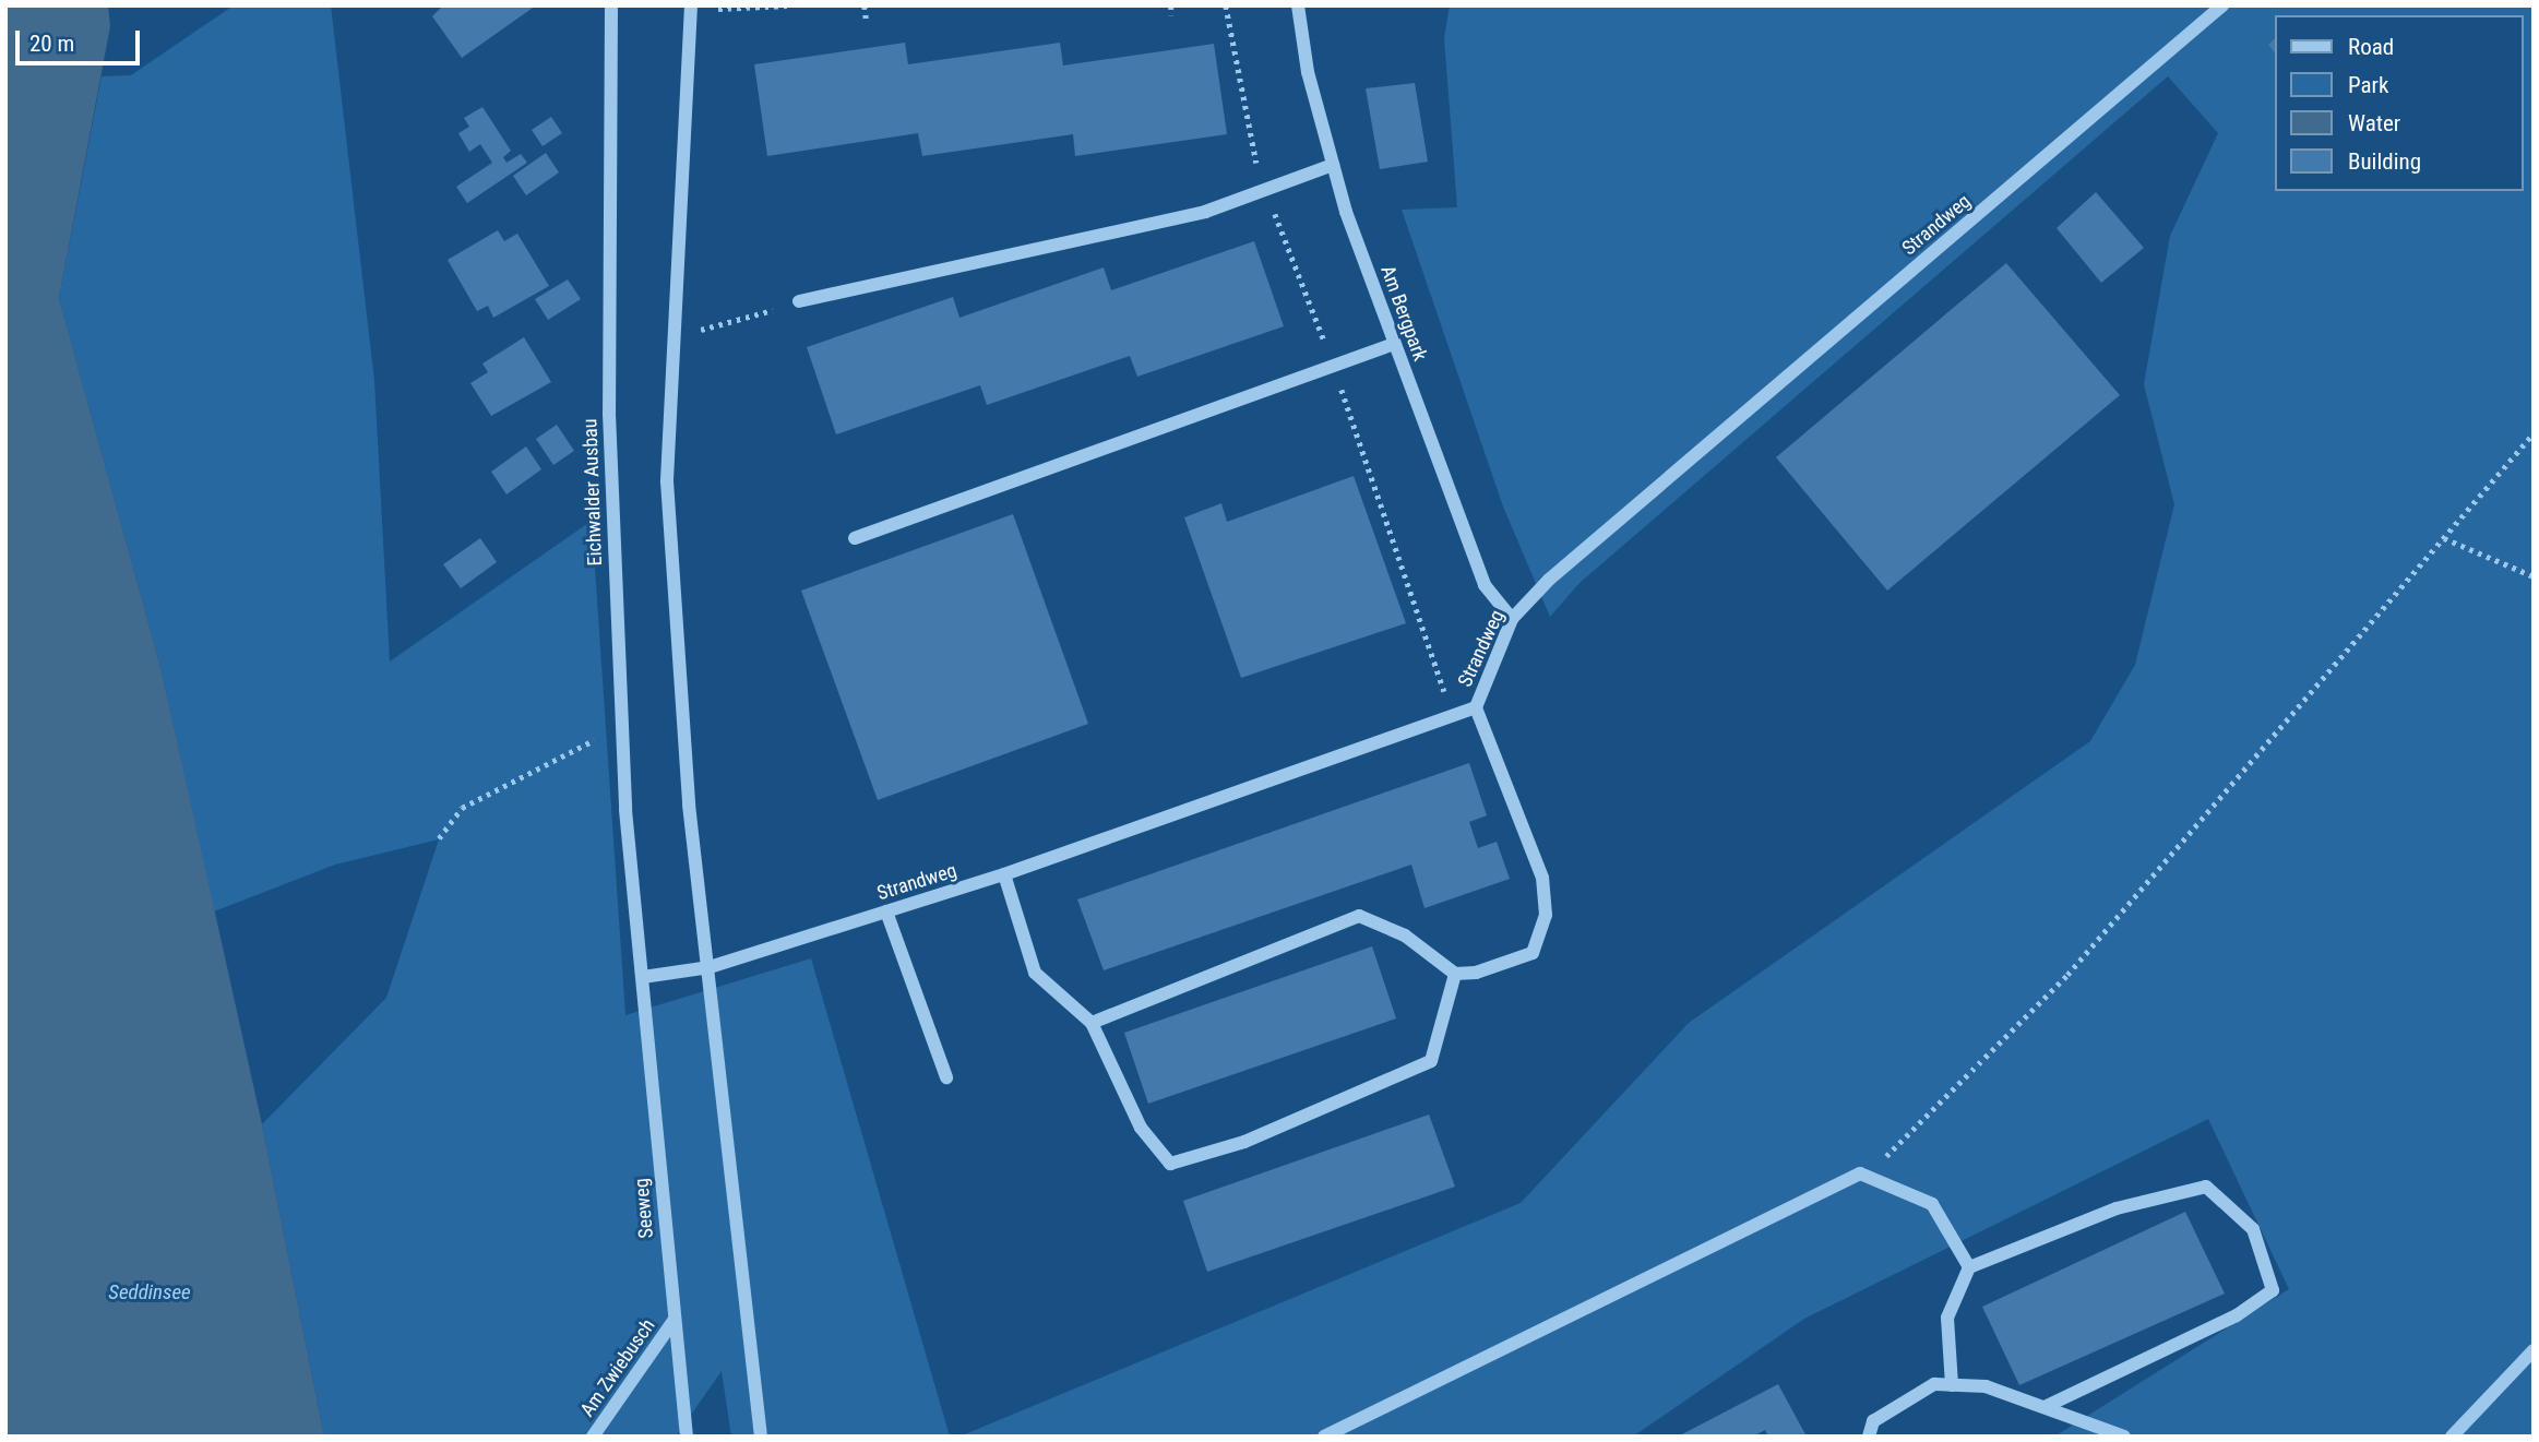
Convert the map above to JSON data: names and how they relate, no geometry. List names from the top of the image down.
{
  "streets": {
    "street": [
      "Strandweg",
      "Am Bergpark",
      "Eichwalder Ausbau",
      "Seeweg",
      "Am Zwiebusch"
    ]
  },
  "crossings": [
    ["Strandweg", "Am Bergpark"],
    ["Strandweg", "Eichwalder Ausbau"],
    ["Strandweg", "Seeweg"],
    ["Eichwalder Ausbau", "Seeweg"],
    ["Seeweg", "Am Zwiebusch"]
  ],
  "water": ["Seddinsee"],
  "legend": [
    "Road",
    "Park",
    "Water",
    "Building"
  ],
  "scale_bar": "20 m"
}
